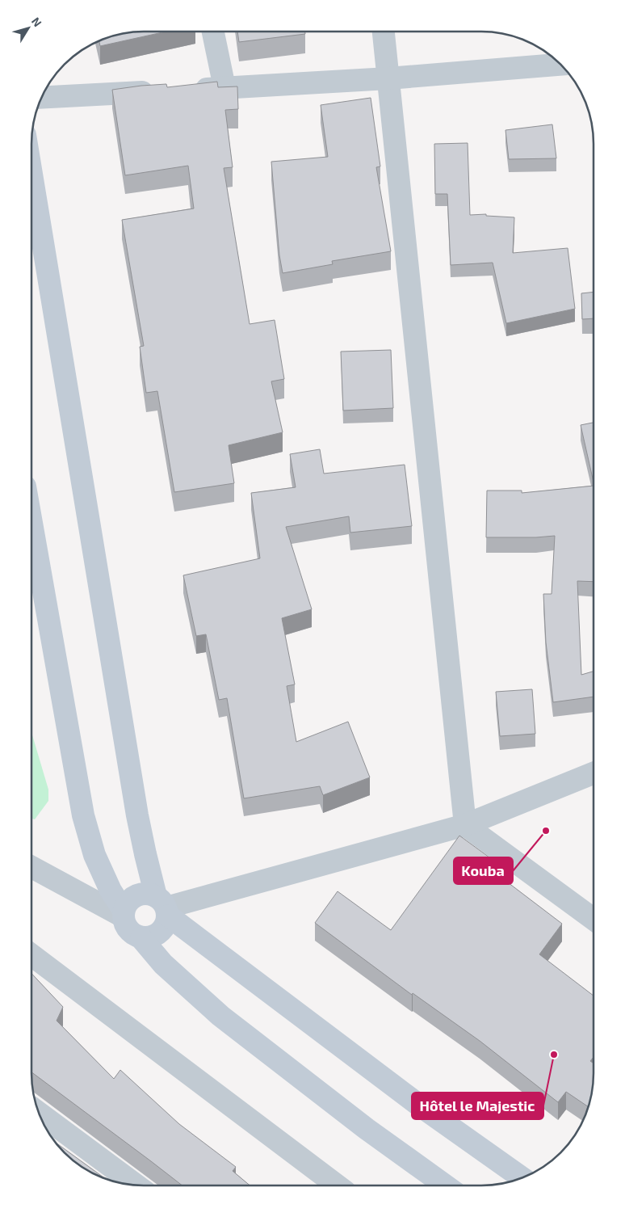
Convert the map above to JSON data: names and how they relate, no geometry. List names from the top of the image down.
{
  "places": ["Kouba", "Hôtel le Majestic"],
  "north": "top right"
}
